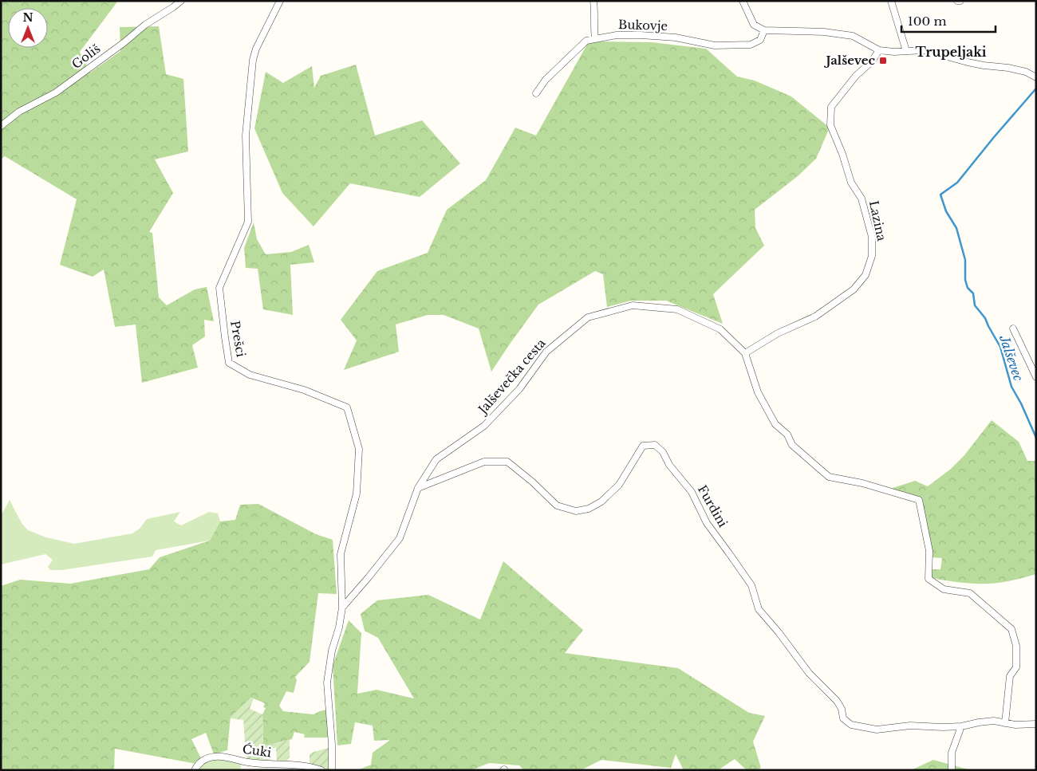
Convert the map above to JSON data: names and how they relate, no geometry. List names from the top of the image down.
{
  "streets": {
    "street": [
      "Bukovje",
      "Goliš",
      "Lazina",
      "Prešci",
      "Jalševečka cesta",
      "Furdini",
      "Ćuki"
    ]
  },
  "crossings": [
    ["Lazina", "Jalševečka cesta"],
    ["Prešci", "Jalševečka cesta"],
    ["Jalševečka cesta", "Furdini"]
  ],
  "districts": ["Trupeljaki"],
  "water": ["Jalševec"],
  "places": {
    "transit": ["Jalševec"]
  },
  "scale_bar": "100 m",
  "north": "top"
}
